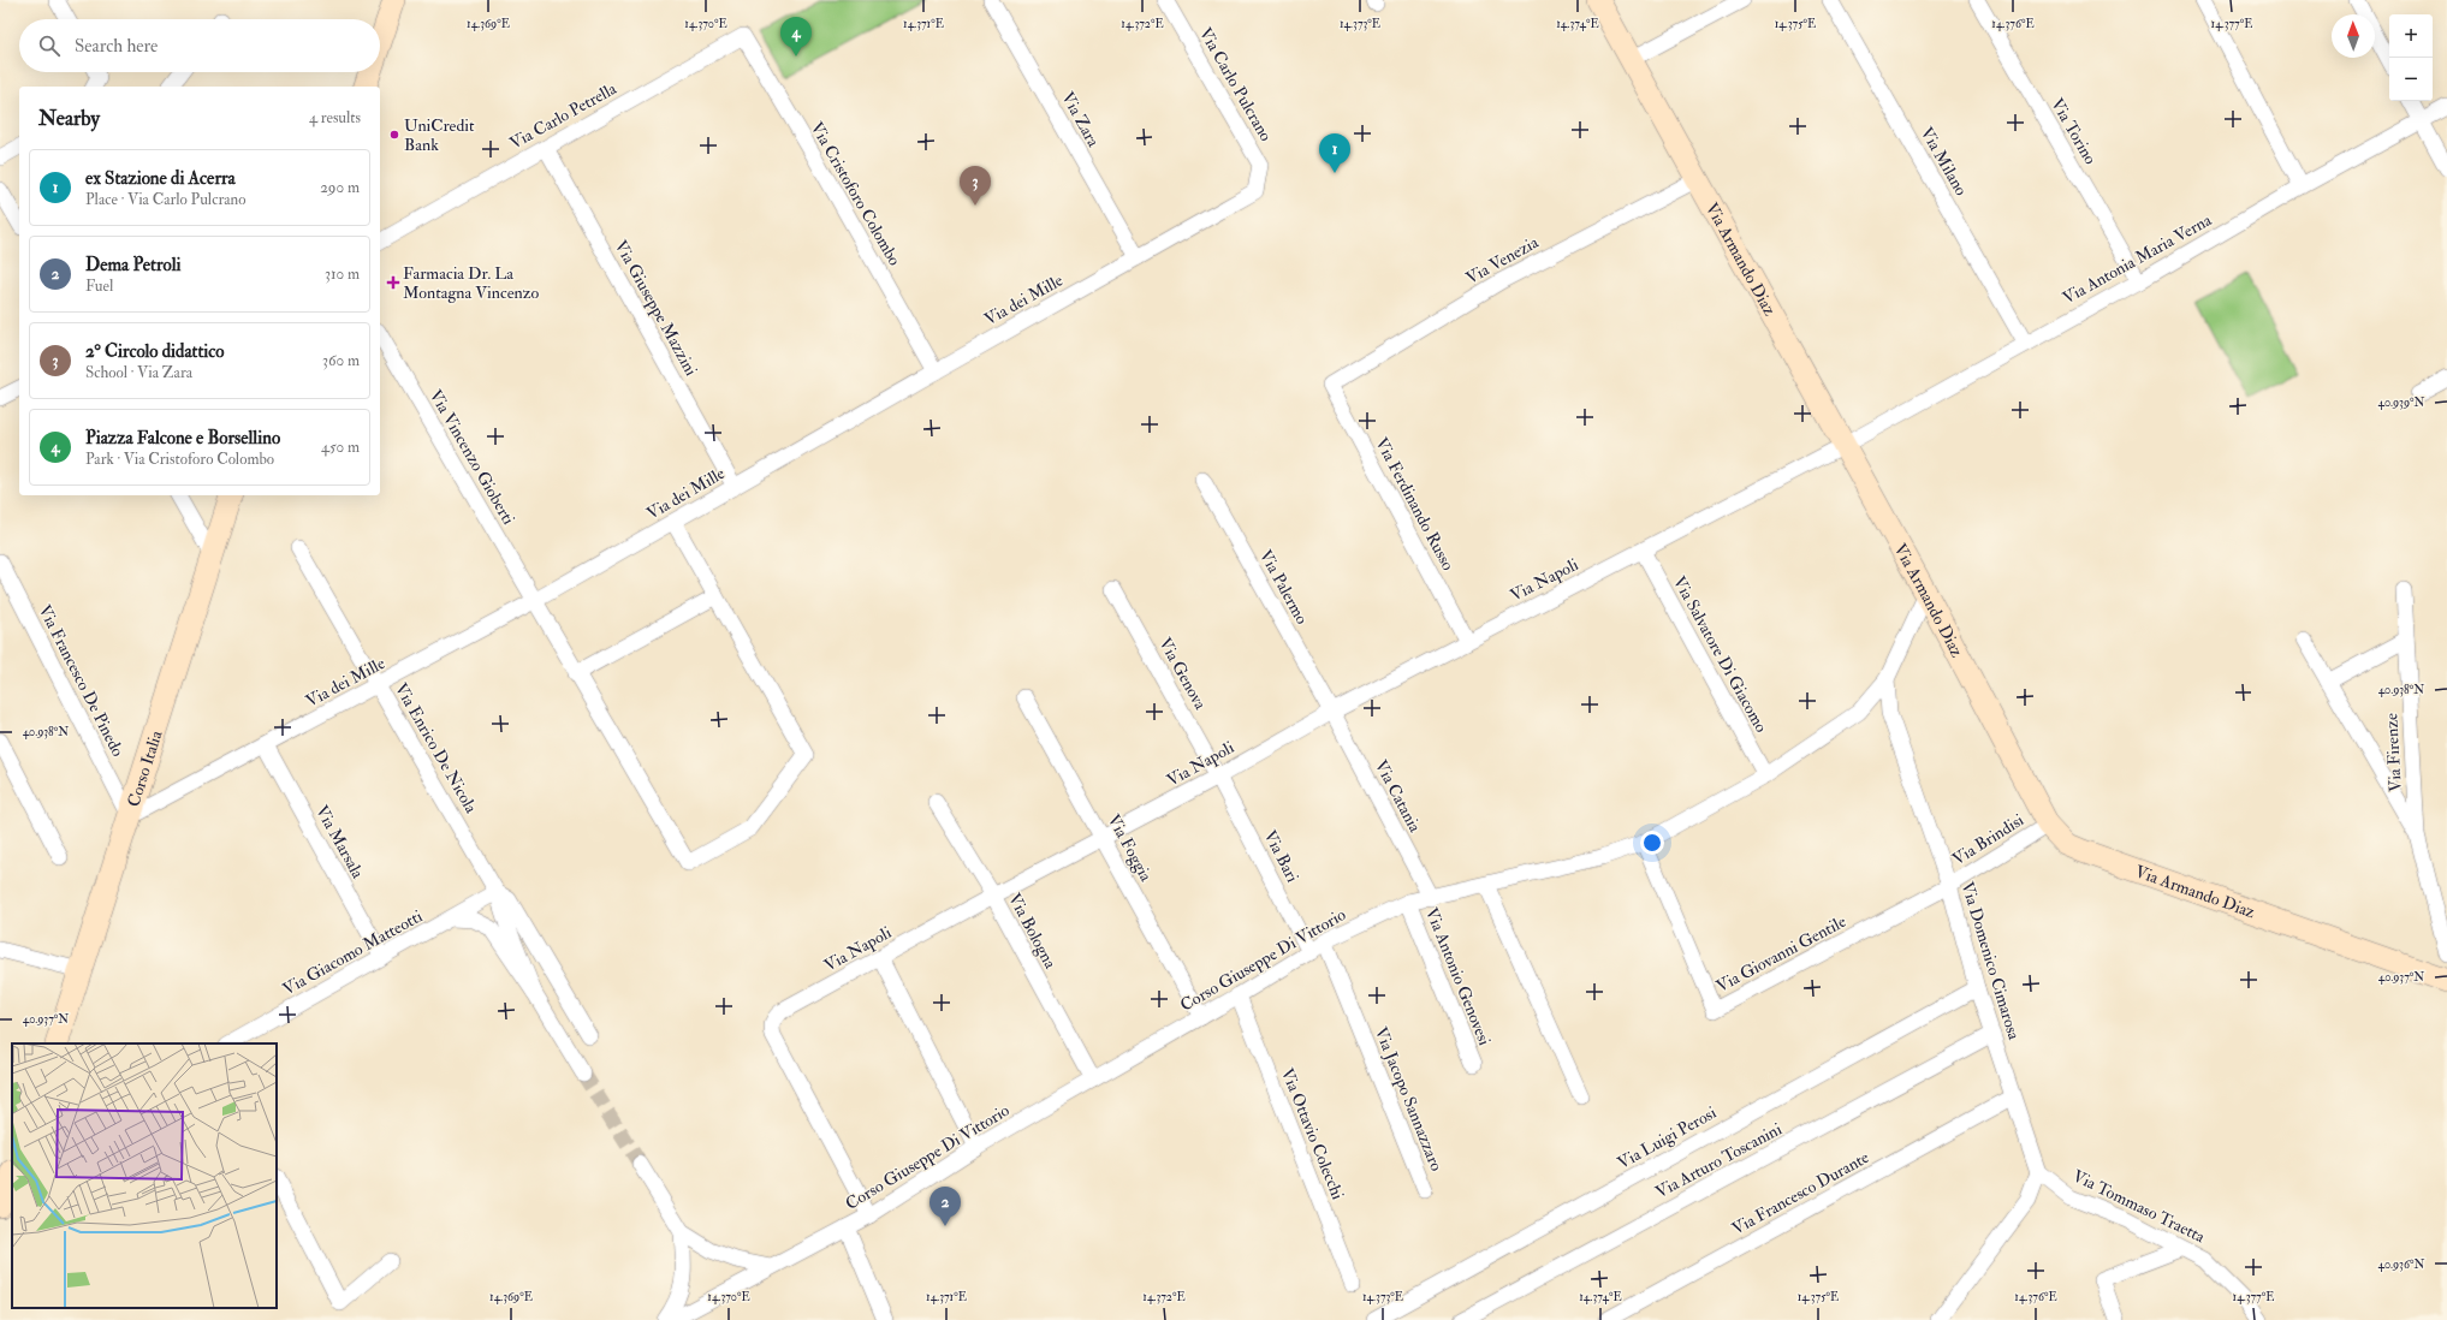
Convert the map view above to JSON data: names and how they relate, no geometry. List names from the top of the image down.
{
  "streets": {
    "main road": ["Via Armando Diaz", "Corso Italia"],
    "street": [
      "Via Carlo Pulcrano",
      "Via Carlo Petrella",
      "Via Zara",
      "Via Torino",
      "Via Milano",
      "Via Cristoforo Colombo",
      "Via Antonia Maria Verna",
      "Via Venezia",
      "Via dei Mille",
      "Via Giuseppe Mazzini",
      "Via Vincenzo Gioberti",
      "Via Ferdinando Russo",
      "Via Napoli",
      "Via Palermo",
      "Via Salvatore Di Giacomo",
      "Via Genova",
      "Via Francesco De Pinedo",
      "Via Enrico De Nicola",
      "Via Firenze",
      "Via Catania",
      "Via Brindisi",
      "Via Marsala",
      "Via Foggia",
      "Via Bari",
      "Via Bologna",
      "Via Giacomo Matteotti",
      "Via Giovanni Gentile",
      "Corso Giuseppe Di Vittorio",
      "Via Domenico Cimarosa",
      "Via Antonio Genovesi",
      "Via Jacopo Sannazzaro",
      "Via Ottavio Colecchi",
      "Via Luigi Perosi",
      "Via Arturo Toscanini",
      "Via Francesco Durante",
      "Via Tommaso Traetta"
    ]
  },
  "crossings": [
    ["Via Carlo Pulcrano", "Via dei Mille"],
    ["Via Carlo Petrella", "Via Cristoforo Colombo"],
    ["Via Carlo Petrella", "Via Giuseppe Mazzini"],
    ["Via Zara", "Via dei Mille"],
    ["Via Torino", "Via Antonia Maria Verna"],
    ["Via Milano", "Via Antonia Maria Verna"],
    ["Via Cristoforo Colombo", "Via dei Mille"],
    ["Via Armando Diaz", "Via Antonia Maria Verna"],
    ["Via Armando Diaz", "Via Venezia"],
    ["Via Armando Diaz", "Via Napoli"],
    ["Via Armando Diaz", "Via Brindisi"],
    ["Via Armando Diaz", "Via Domenico Cimarosa"],
    ["Via Antonia Maria Verna", "Via Napoli"],
    ["Via Venezia", "Via Ferdinando Russo"],
    ["Via dei Mille", "Via Giuseppe Mazzini"],
    ["Via dei Mille", "Via Vincenzo Gioberti"],
    ["Via dei Mille", "Via Francesco De Pinedo"],
    ["Via dei Mille", "Via Enrico De Nicola"],
    ["Via dei Mille", "Corso Italia"],
    ["Via dei Mille", "Via Marsala"],
    ["Via Ferdinando Russo", "Via Napoli"],
    ["Via Napoli", "Via Palermo"],
    ["Via Napoli", "Via Salvatore Di Giacomo"],
    ["Via Napoli", "Via Genova"],
    ["Via Napoli", "Via Catania"],
    ["Via Napoli", "Via Foggia"],
    ["Via Napoli", "Via Bari"],
    ["Via Napoli", "Via Bologna"],
    ["Via Napoli", "Corso Giuseppe Di Vittorio"],
    ["Via Palermo", "Via Catania"],
    ["Via Salvatore Di Giacomo", "Corso Giuseppe Di Vittorio"],
    ["Via Genova", "Via Bari"],
    ["Via Francesco De Pinedo", "Corso Italia"],
    ["Via Enrico De Nicola", "Via Giacomo Matteotti"],
    ["Via Catania", "Corso Giuseppe Di Vittorio"],
    ["Via Brindisi", "Via Giovanni Gentile"],
    ["Via Brindisi", "Via Domenico Cimarosa"],
    ["Via Marsala", "Via Giacomo Matteotti"],
    ["Via Foggia", "Corso Giuseppe Di Vittorio"],
    ["Via Bari", "Corso Giuseppe Di Vittorio"],
    ["Via Bologna", "Corso Giuseppe Di Vittorio"],
    ["Via Giovanni Gentile", "Corso Giuseppe Di Vittorio"],
    ["Via Giovanni Gentile", "Via Domenico Cimarosa"],
    ["Corso Giuseppe Di Vittorio", "Via Domenico Cimarosa"],
    ["Corso Giuseppe Di Vittorio", "Via Antonio Genovesi"],
    ["Corso Giuseppe Di Vittorio", "Via Jacopo Sannazzaro"],
    ["Corso Giuseppe Di Vittorio", "Via Ottavio Colecchi"],
    ["Via Domenico Cimarosa", "Via Luigi Perosi"],
    ["Via Domenico Cimarosa", "Via Arturo Toscanini"],
    ["Via Domenico Cimarosa", "Via Francesco Durante"],
    ["Via Domenico Cimarosa", "Via Tommaso Traetta"]
  ],
  "places": {
    "other": ["UniCredit Bank"],
    "health": ["Farmacia Dr. La Montagna Vincenzo"]
  },
  "north": "top",
  "page": {
    "map_buttons": ["+", "−"],
    "pins": [
      "4",
      "1",
      "3",
      "2"
    ],
    "search": "Search here",
    "heading": ["Nearby", "4 results"],
    "list": [
      {
        "mark": "1",
        "name": "ex Stazione di Acerra",
        "note": "Place · Via Carlo Pulcrano",
        "value": "290 m"
      },
      {
        "mark": "2",
        "name": "Dema Petroli",
        "note": "Fuel",
        "value": "310 m"
      },
      {
        "mark": "3",
        "name": "2° Circolo didattico",
        "note": "School · Via Zara",
        "value": "360 m"
      },
      {
        "mark": "4",
        "name": "Piazza Falcone e Borsellino",
        "note": "Park · Via Cristoforo Colombo",
        "value": "450 m"
      }
    ]
  },
  "coordinates": [
    "14.369°E",
    "14.370°E",
    "14.371°E",
    "14.372°E",
    "14.373°E",
    "14.374°E",
    "14.375°E",
    "14.376°E",
    "14.377°E",
    "40.939°N",
    "40.938°N",
    "40.937°N",
    "40.936°N"
  ]
}
